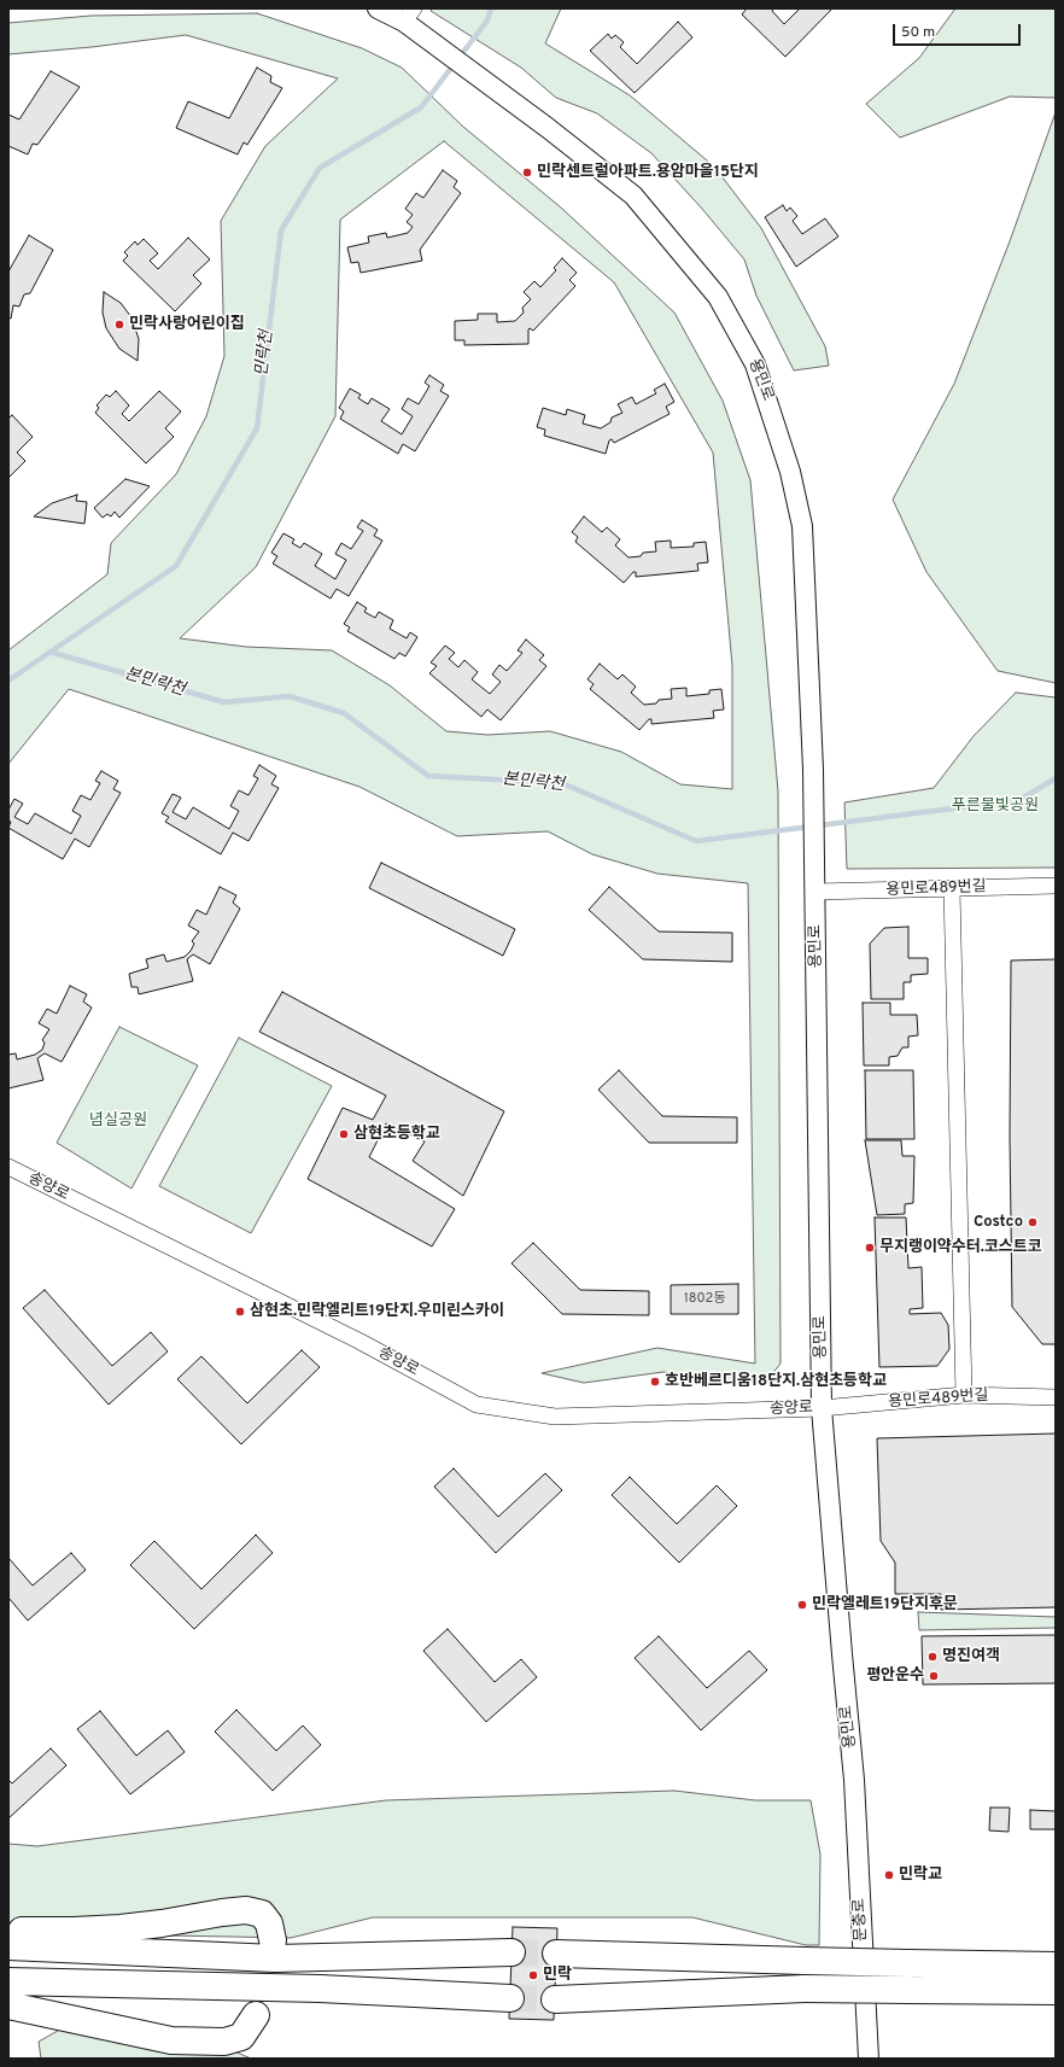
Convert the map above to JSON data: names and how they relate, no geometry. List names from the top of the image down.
{
  "streets": {
    "street": [
      "용민로",
      "용민로489번길",
      "송양로",
      "문충로"
    ]
  },
  "crossings": [
    ["용민로", "용민로489번길"],
    ["용민로", "송양로"],
    ["용민로", "문충로"],
    ["용민로489번길", "송양로"]
  ],
  "water": ["민락천", "본민락천"],
  "parks": ["푸른물빛공원", "념실공원"],
  "places": [
    "민락센트럴아파트.용암마을15단지",
    "민락사랑어린이집",
    "삼현초등학교",
    "Costco",
    "무지랭이약수터.코스트코",
    "삼현초.민락엘리트19단지.우미린스카이",
    "호반베르디움18단지.삼현초등학교",
    "민락엘레트19단지후문",
    "명진여객",
    "평안운수",
    "민락교",
    "민락"
  ],
  "house_numbers": ["1802동"],
  "scale_bar": "50 m"
}
